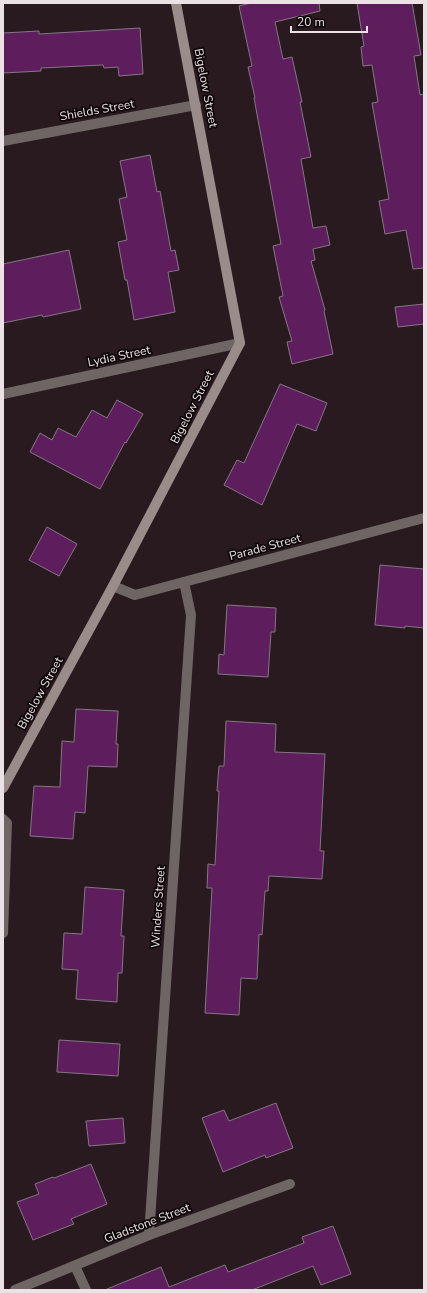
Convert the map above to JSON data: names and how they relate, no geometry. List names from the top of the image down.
{
  "streets": {
    "street": [
      "Bigelow Street",
      "Shields Street",
      "Lydia Street",
      "Parade Street",
      "Winders Street",
      "Gladstone Street"
    ]
  },
  "crossings": [
    ["Bigelow Street", "Shields Street"],
    ["Bigelow Street", "Lydia Street"],
    ["Bigelow Street", "Parade Street"],
    ["Parade Street", "Winders Street"],
    ["Winders Street", "Gladstone Street"]
  ],
  "scale_bar": "20 m"
}
